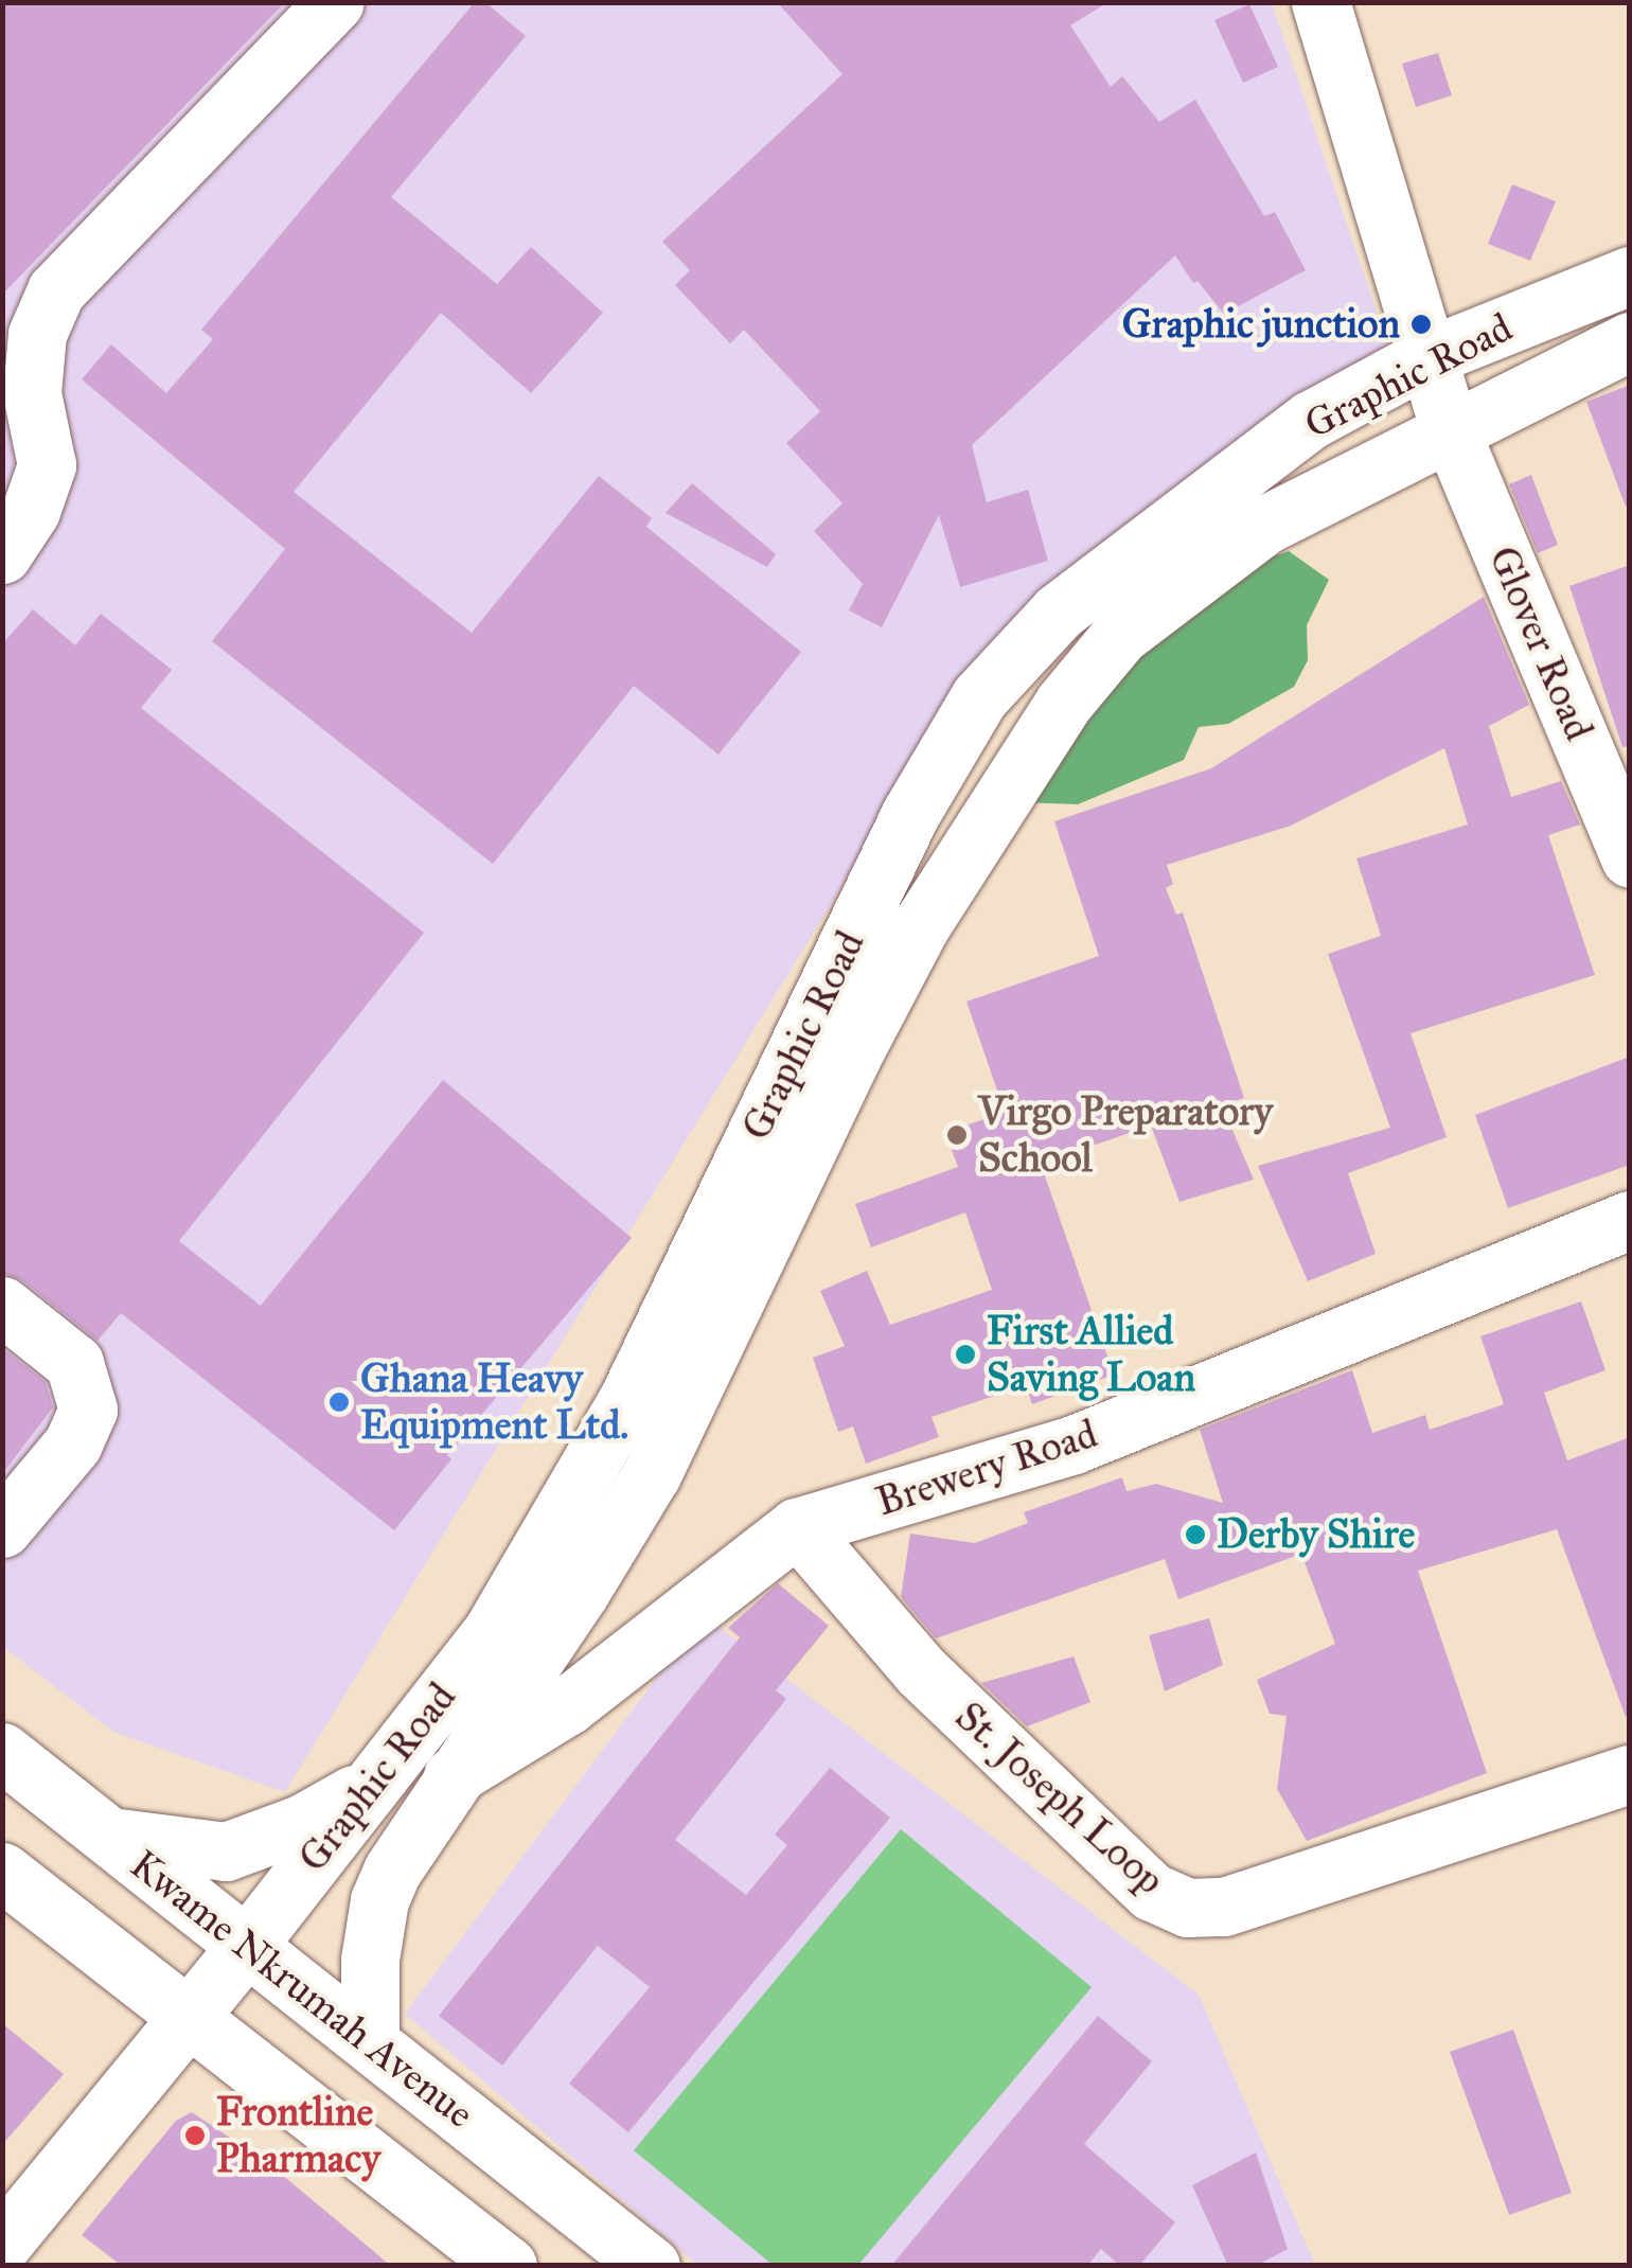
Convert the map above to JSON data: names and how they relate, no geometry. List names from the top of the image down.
{
  "streets": {
    "main road": [
      "Graphic Road",
      "Glover Road",
      "Brewery Road",
      "St. Joseph Loop",
      "Kwame Nkrumah Avenue"
    ]
  },
  "crossings": [
    ["Graphic Road", "Glover Road"],
    ["Graphic Road", "Brewery Road"],
    ["Graphic Road", "Kwame Nkrumah Avenue"],
    ["Brewery Road", "St. Joseph Loop"]
  ],
  "places": [
    "Graphic junction",
    "Virgo Preparatory School",
    "First Allied Saving Loan",
    "Ghana Heavy Equipment Ltd.",
    "Derby Shire",
    "Frontline Pharmacy"
  ]
}
